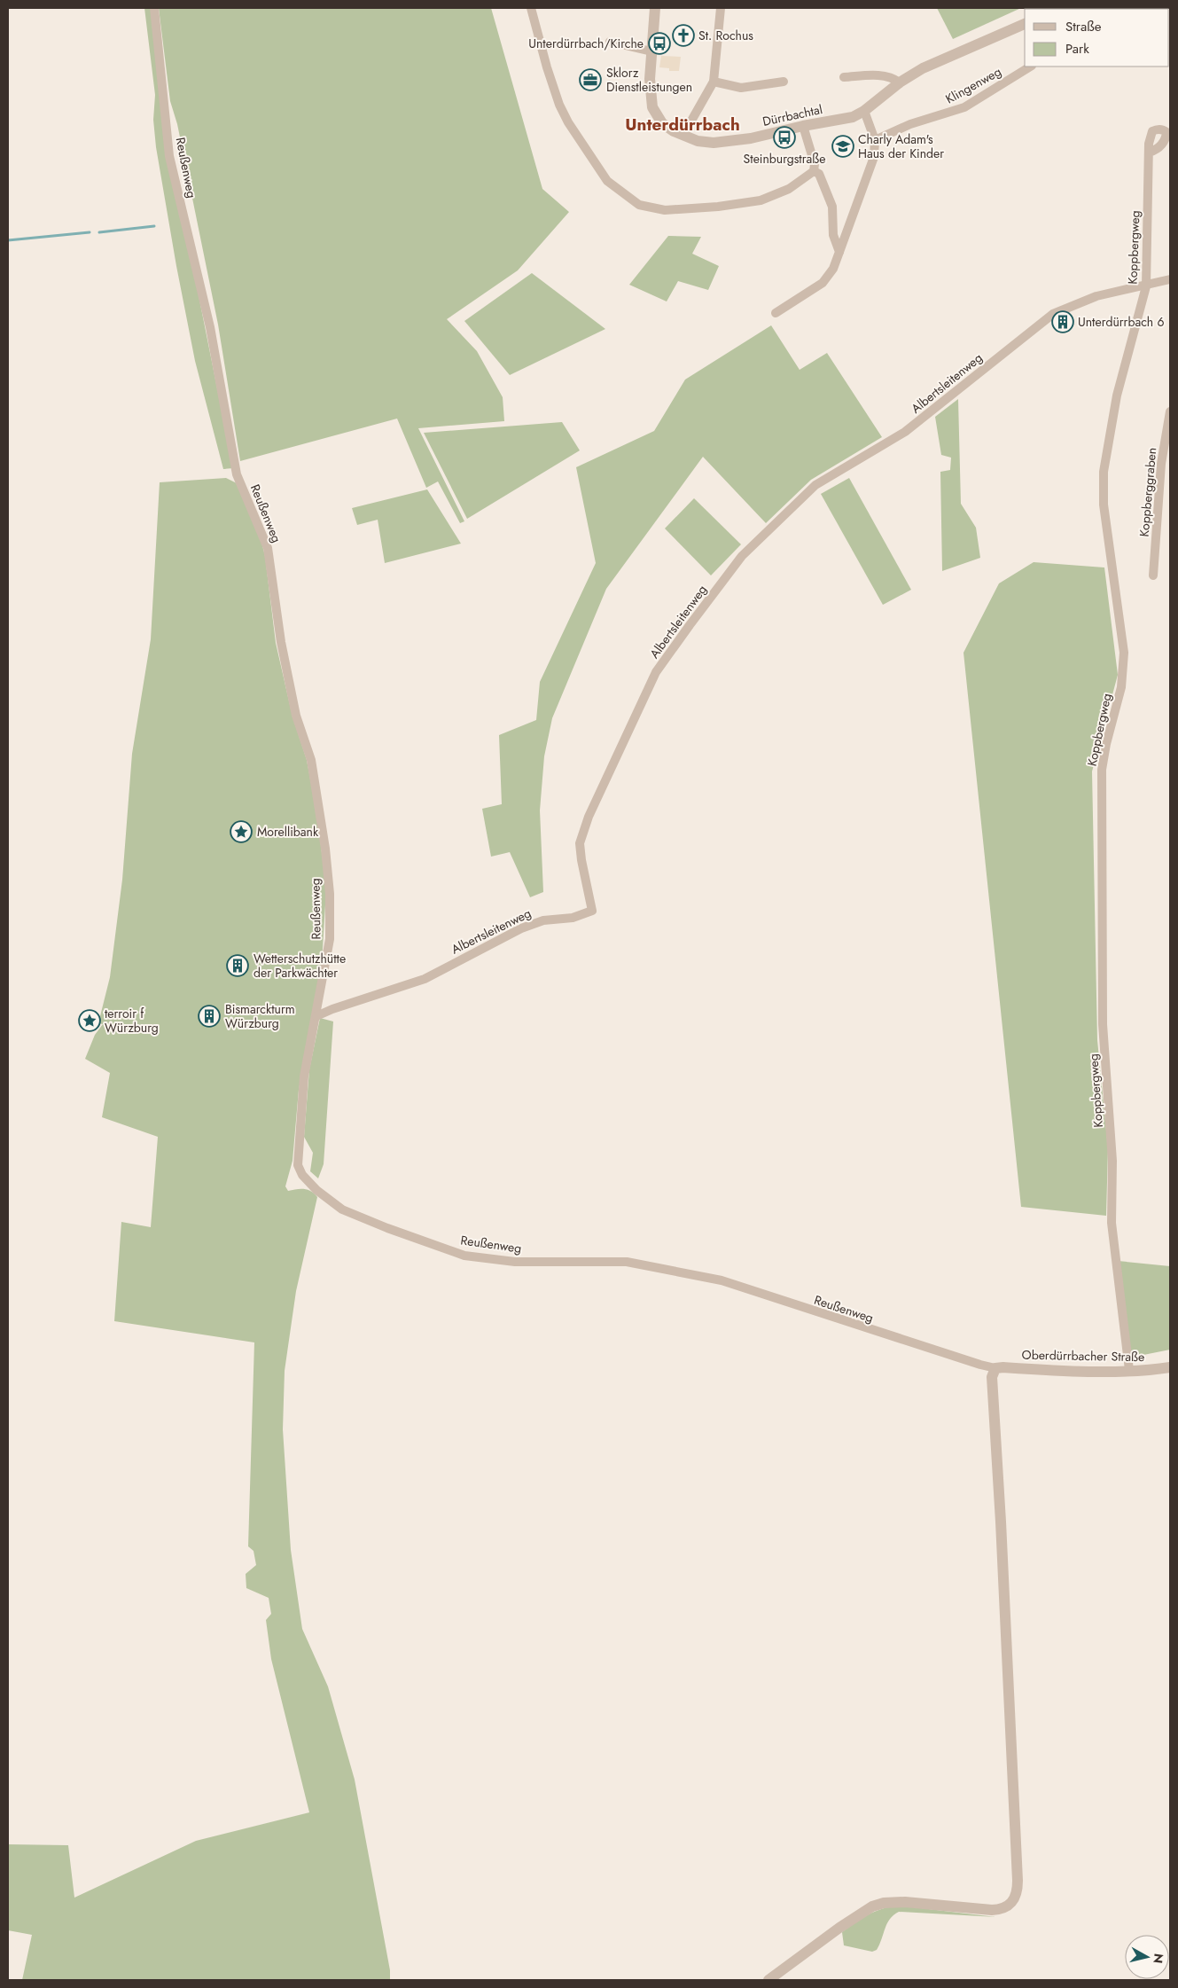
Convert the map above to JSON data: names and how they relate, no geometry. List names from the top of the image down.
{
  "streets": {
    "street": [
      "Klingenweg",
      "Dürrbachtal",
      "Reußenweg",
      "Koppbergweg",
      "Albertsleitenweg",
      "Koppberggraben",
      "Oberdürrbacher Straße"
    ]
  },
  "crossings": [
    ["Reußenweg", "Albertsleitenweg"],
    ["Reußenweg", "Oberdürrbacher Straße"],
    ["Koppbergweg", "Albertsleitenweg"],
    ["Koppbergweg", "Oberdürrbacher Straße"]
  ],
  "districts": ["Unterdürrbach"],
  "places": {
    "church": ["St. Rochus"],
    "bus stop": ["Unterdürrbach/Kirche", "Steinburgstraße"],
    "office": ["Sklorz Dienstleistungen"],
    "school or university": ["Charly Adam's Haus der Kinder"],
    "building": ["Unterdürrbach 6", "Wetterschutzhütte der Parkwächter", "Bismarckturm Würzburg"],
    "place": ["Morellibank", "terroir f Würzburg"]
  },
  "legend": ["Straße", "Park"],
  "north": "right"
}
